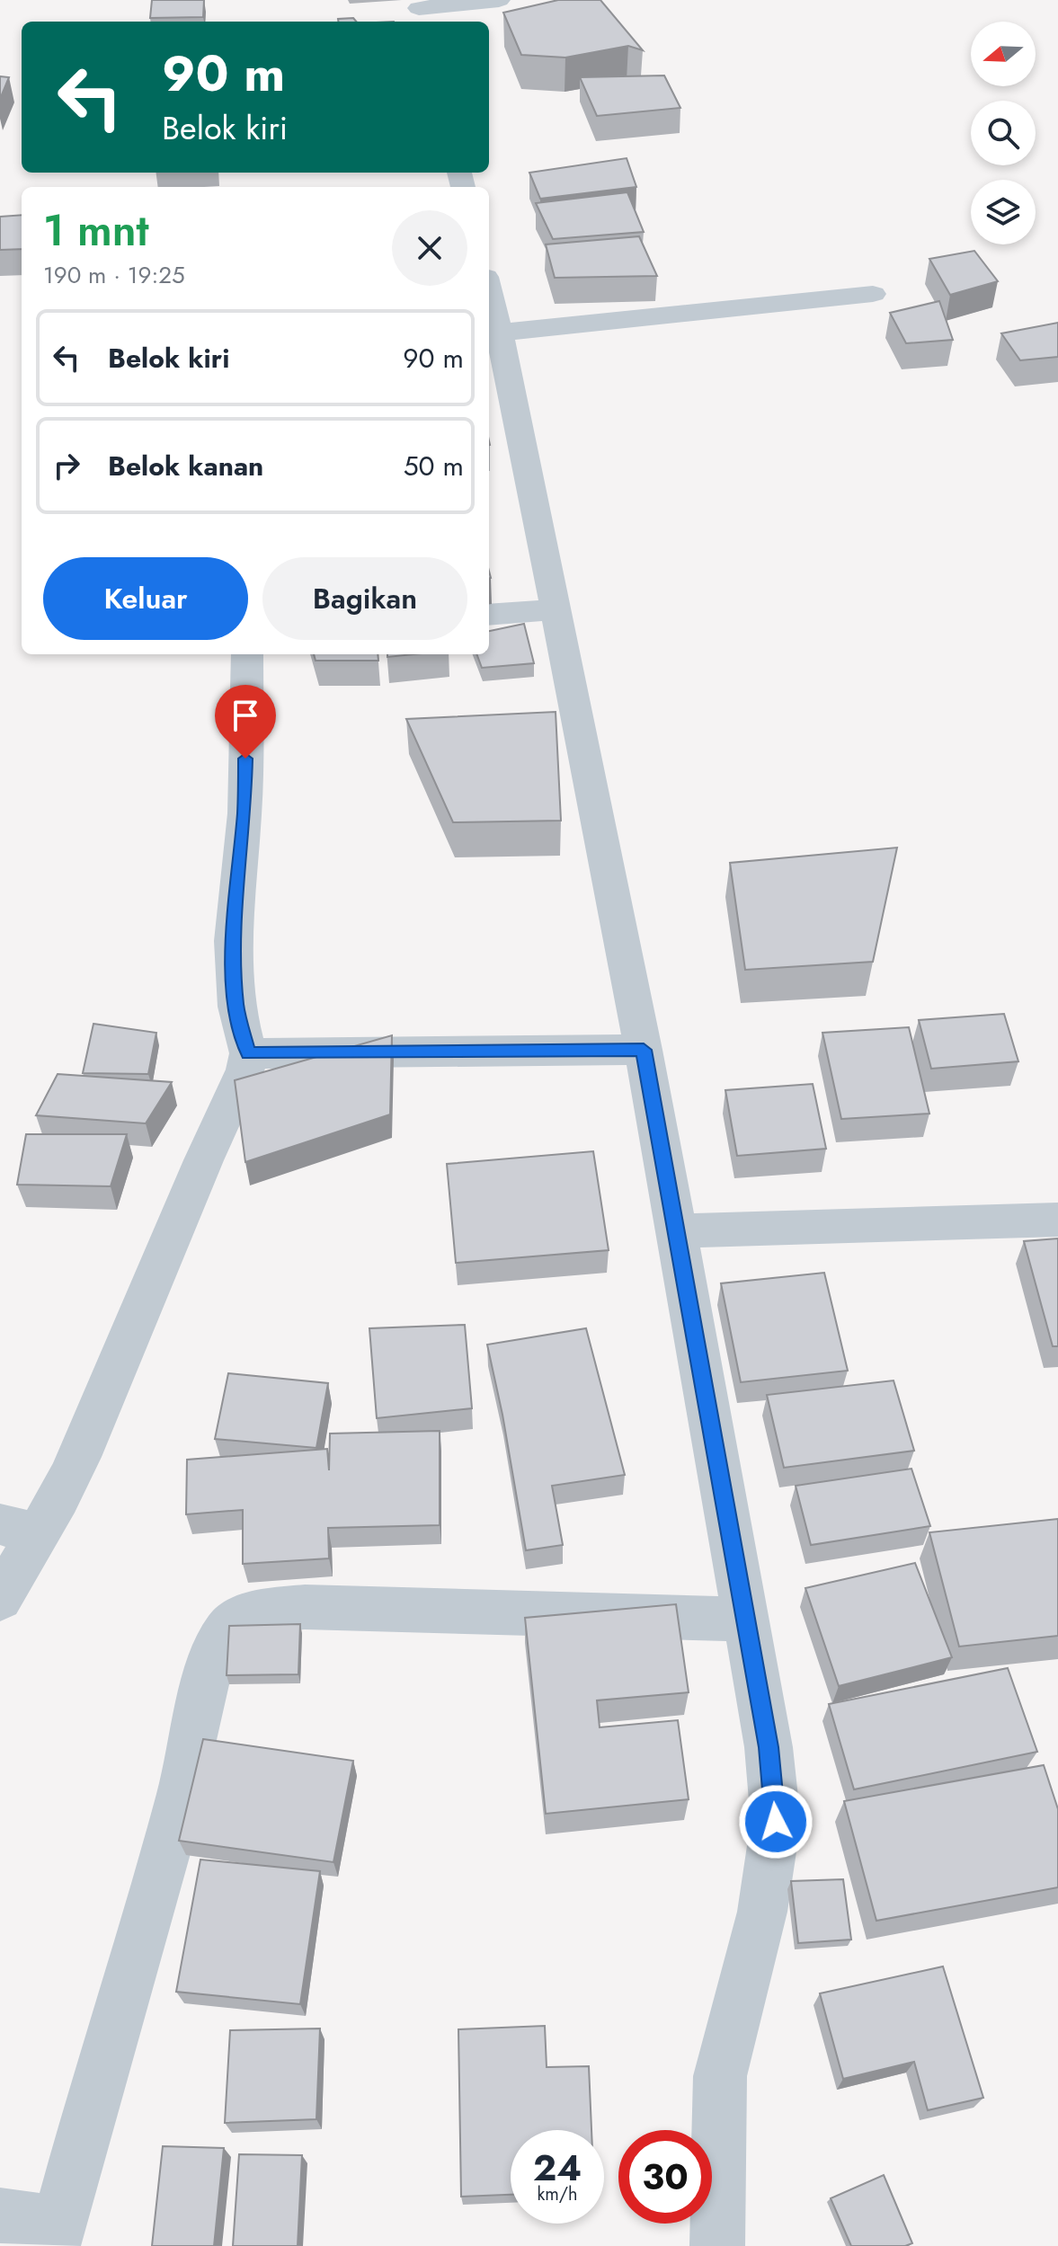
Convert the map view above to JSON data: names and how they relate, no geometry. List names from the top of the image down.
{
  "north": "left",
  "page": {
    "turn": ["90 m", "Belok kiri"],
    "heading": ["1 mnt", "190 m · 19:25"],
    "list": [
      {
        "name": "Belok kiri",
        "value": "90 m"
      },
      {
        "name": "Belok kanan",
        "value": "50 m"
      }
    ],
    "buttons": ["Keluar", "Bagikan"],
    "speed": "24 km/h",
    "limit": "30"
  }
}
